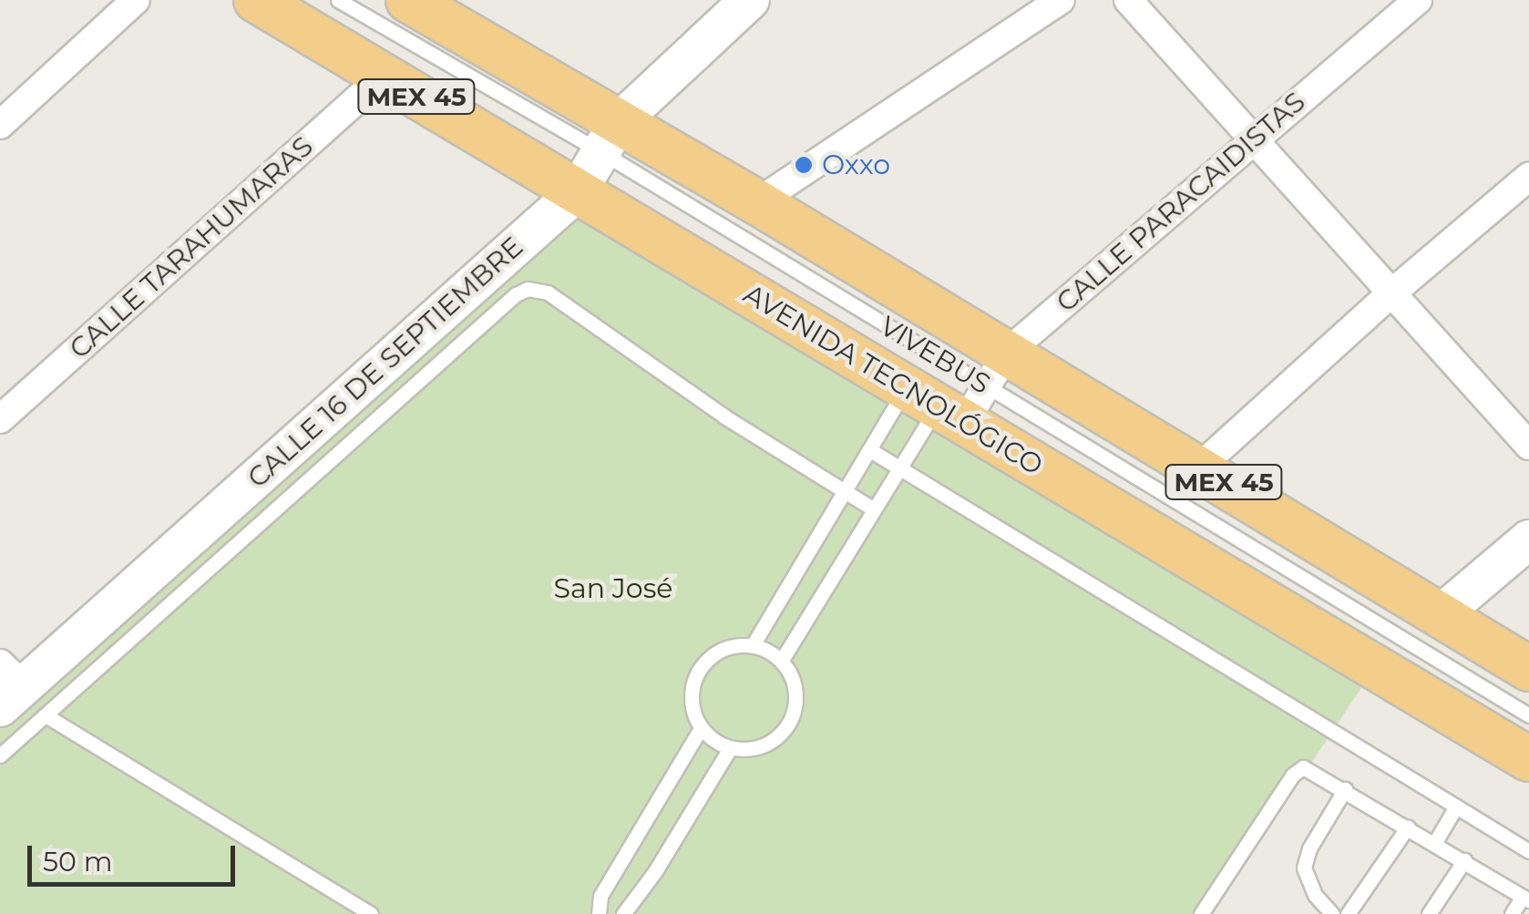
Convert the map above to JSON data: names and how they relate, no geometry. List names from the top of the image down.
{
  "streets": {
    "main road": ["MEX 45", "CALLE 16 DE SEPTIEMBRE", "AVENIDA TECNOLÓGICO"],
    "street": ["CALLE PARACAIDISTAS", "CALLE TARAHUMARAS"],
    "lane": ["VIVEBUS"]
  },
  "crossings": [
    ["CALLE PARACAIDISTAS", "VIVEBUS"],
    ["CALLE PARACAIDISTAS", "AVENIDA TECNOLÓGICO"],
    ["CALLE TARAHUMARAS", "AVENIDA TECNOLÓGICO"],
    ["VIVEBUS", "CALLE 16 DE SEPTIEMBRE"],
    ["VIVEBUS", "AVENIDA TECNOLÓGICO"],
    ["CALLE 16 DE SEPTIEMBRE", "AVENIDA TECNOLÓGICO"]
  ],
  "parks": ["San José"],
  "places": ["Oxxo"],
  "scale_bar": "50 m"
}
